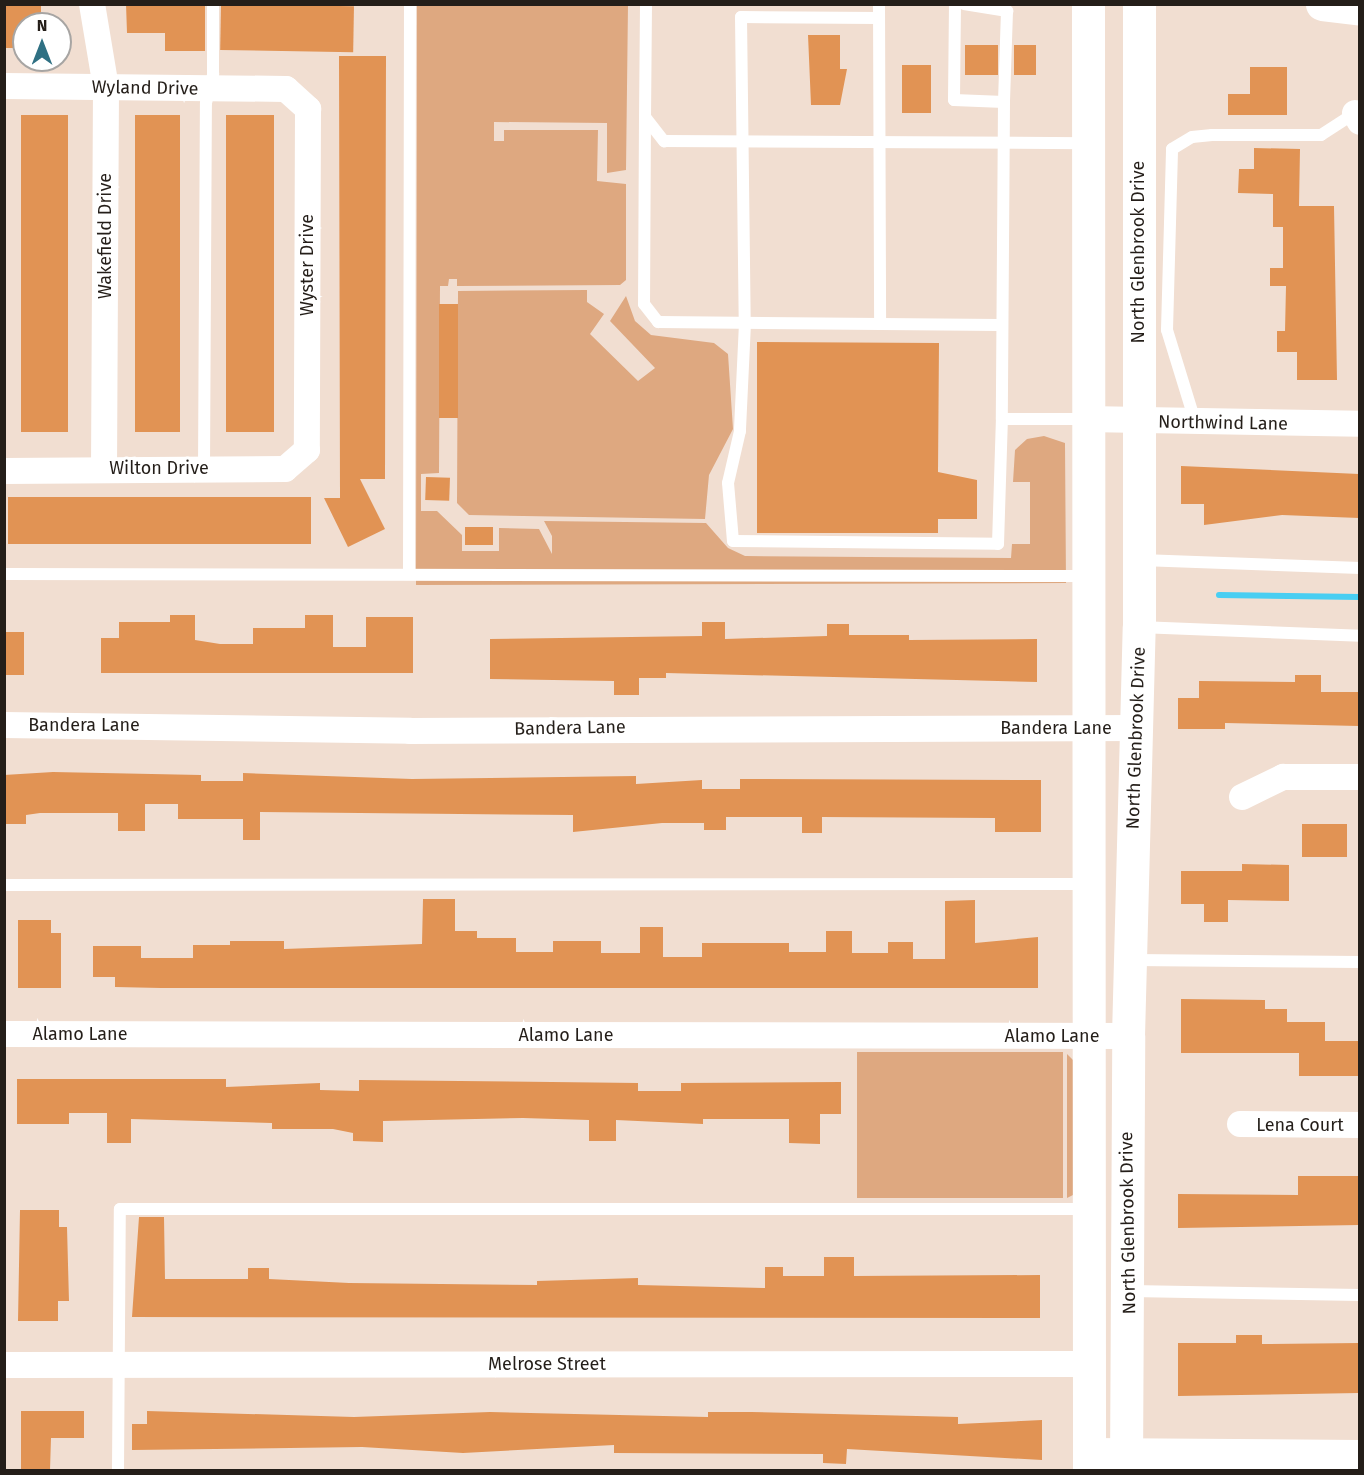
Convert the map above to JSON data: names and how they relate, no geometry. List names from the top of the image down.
{
  "streets": {
    "main road": ["North Glenbrook Drive"],
    "street": [
      "Wyland Drive",
      "Wakefield Drive",
      "Wyster Drive",
      "Northwind Lane",
      "Wilton Drive",
      "Bandera Lane",
      "Alamo Lane",
      "Lena Court",
      "Melrose Street"
    ]
  },
  "crossings": [
    ["Wyland Drive", "Wakefield Drive"],
    ["Wyland Drive", "Wyster Drive"],
    ["Wakefield Drive", "Wilton Drive"],
    ["North Glenbrook Drive", "Northwind Lane"],
    ["North Glenbrook Drive", "Bandera Lane"],
    ["North Glenbrook Drive", "Alamo Lane"],
    ["North Glenbrook Drive", "Melrose Street"],
    ["Wyster Drive", "Wilton Drive"]
  ],
  "north": "top"
}
